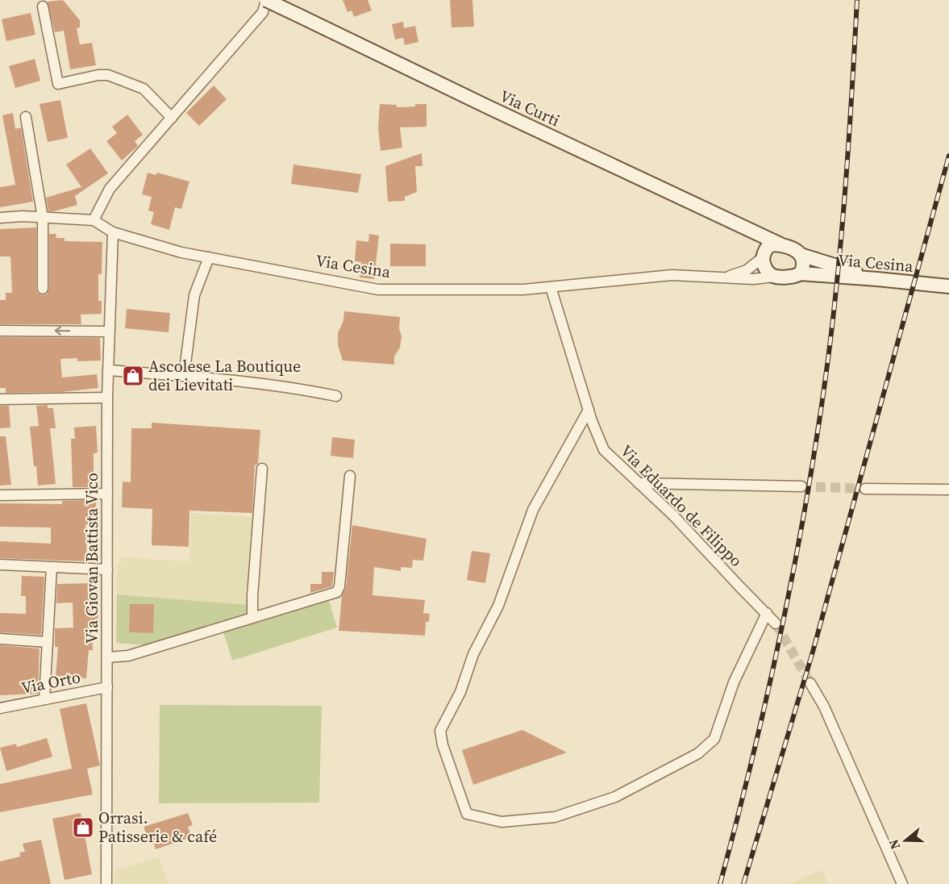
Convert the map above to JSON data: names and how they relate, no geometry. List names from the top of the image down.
{
  "streets": {
    "main road": ["Via Curti", "Via Cesina"],
    "street": ["Via Eduardo de Filippo", "Via Giovan Battista Vico", "Via Orto"]
  },
  "crossings": [
    ["Via Curti", "Via Cesina"],
    ["Via Cesina", "Via Eduardo de Filippo"],
    ["Via Cesina", "Via Giovan Battista Vico"],
    ["Via Giovan Battista Vico", "Via Orto"]
  ],
  "places": {
    "shop": ["Ascolese La Boutique dei Lievitati", "Orrasi. Patisserie & café"]
  },
  "north": "left"
}
